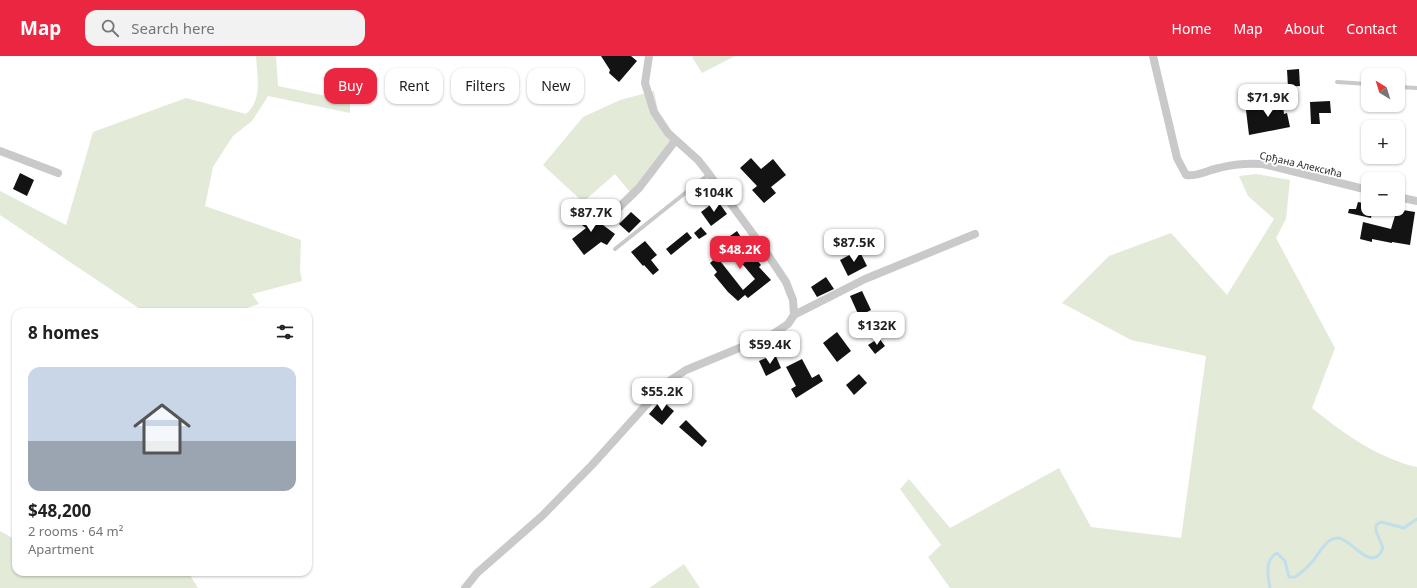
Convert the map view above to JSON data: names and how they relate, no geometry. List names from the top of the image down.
{
  "streets": {
    "street": ["Срђана Алексића"]
  },
  "north": "top left",
  "page": {
    "header": "Map",
    "search": "Search here",
    "nav": [
      "Home",
      "Map",
      "About",
      "Contact"
    ],
    "map_buttons": ["+", "−"],
    "chip": [
      "Buy",
      "Rent",
      "Filters",
      "New"
    ],
    "price": [
      "$71.9K",
      "$104K",
      "$87.7K",
      "$87.5K",
      "$48.2K",
      "$132K",
      "$59.4K",
      "$55.2K"
    ],
    "heading": "8 homes",
    "list": [
      {
        "name": "$48,200",
        "note": "2 rooms · 64 m² · Apartment"
      }
    ]
  }
}
